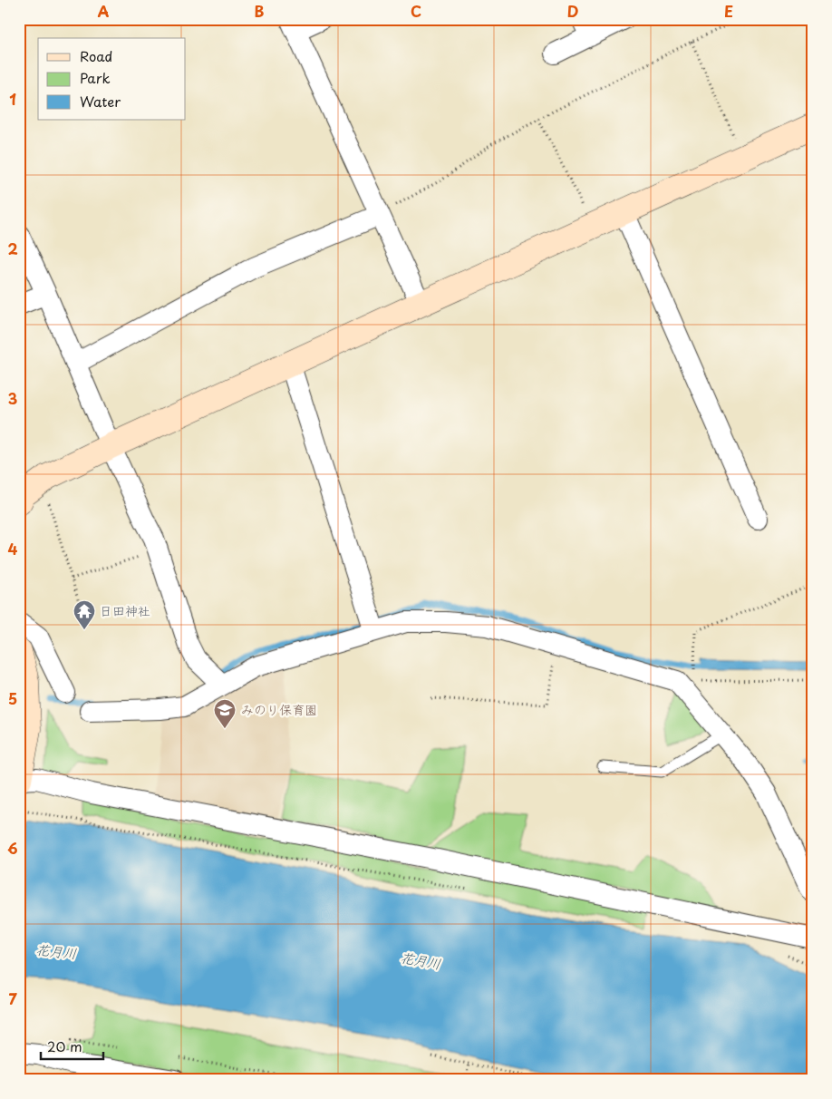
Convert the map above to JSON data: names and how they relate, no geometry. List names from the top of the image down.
{
  "water": ["花月川"],
  "places": {
    "temple": ["日田神社"],
    "school or university": ["みのり保育園"]
  },
  "legend": ["Road", "Park", "Water"],
  "scale_bar": "20 m",
  "grid": {
    "columns": [
      "A",
      "B",
      "C",
      "D",
      "E"
    ],
    "rows": [
      "1",
      "2",
      "3",
      "4",
      "5",
      "6",
      "7"
    ]
  }
}
